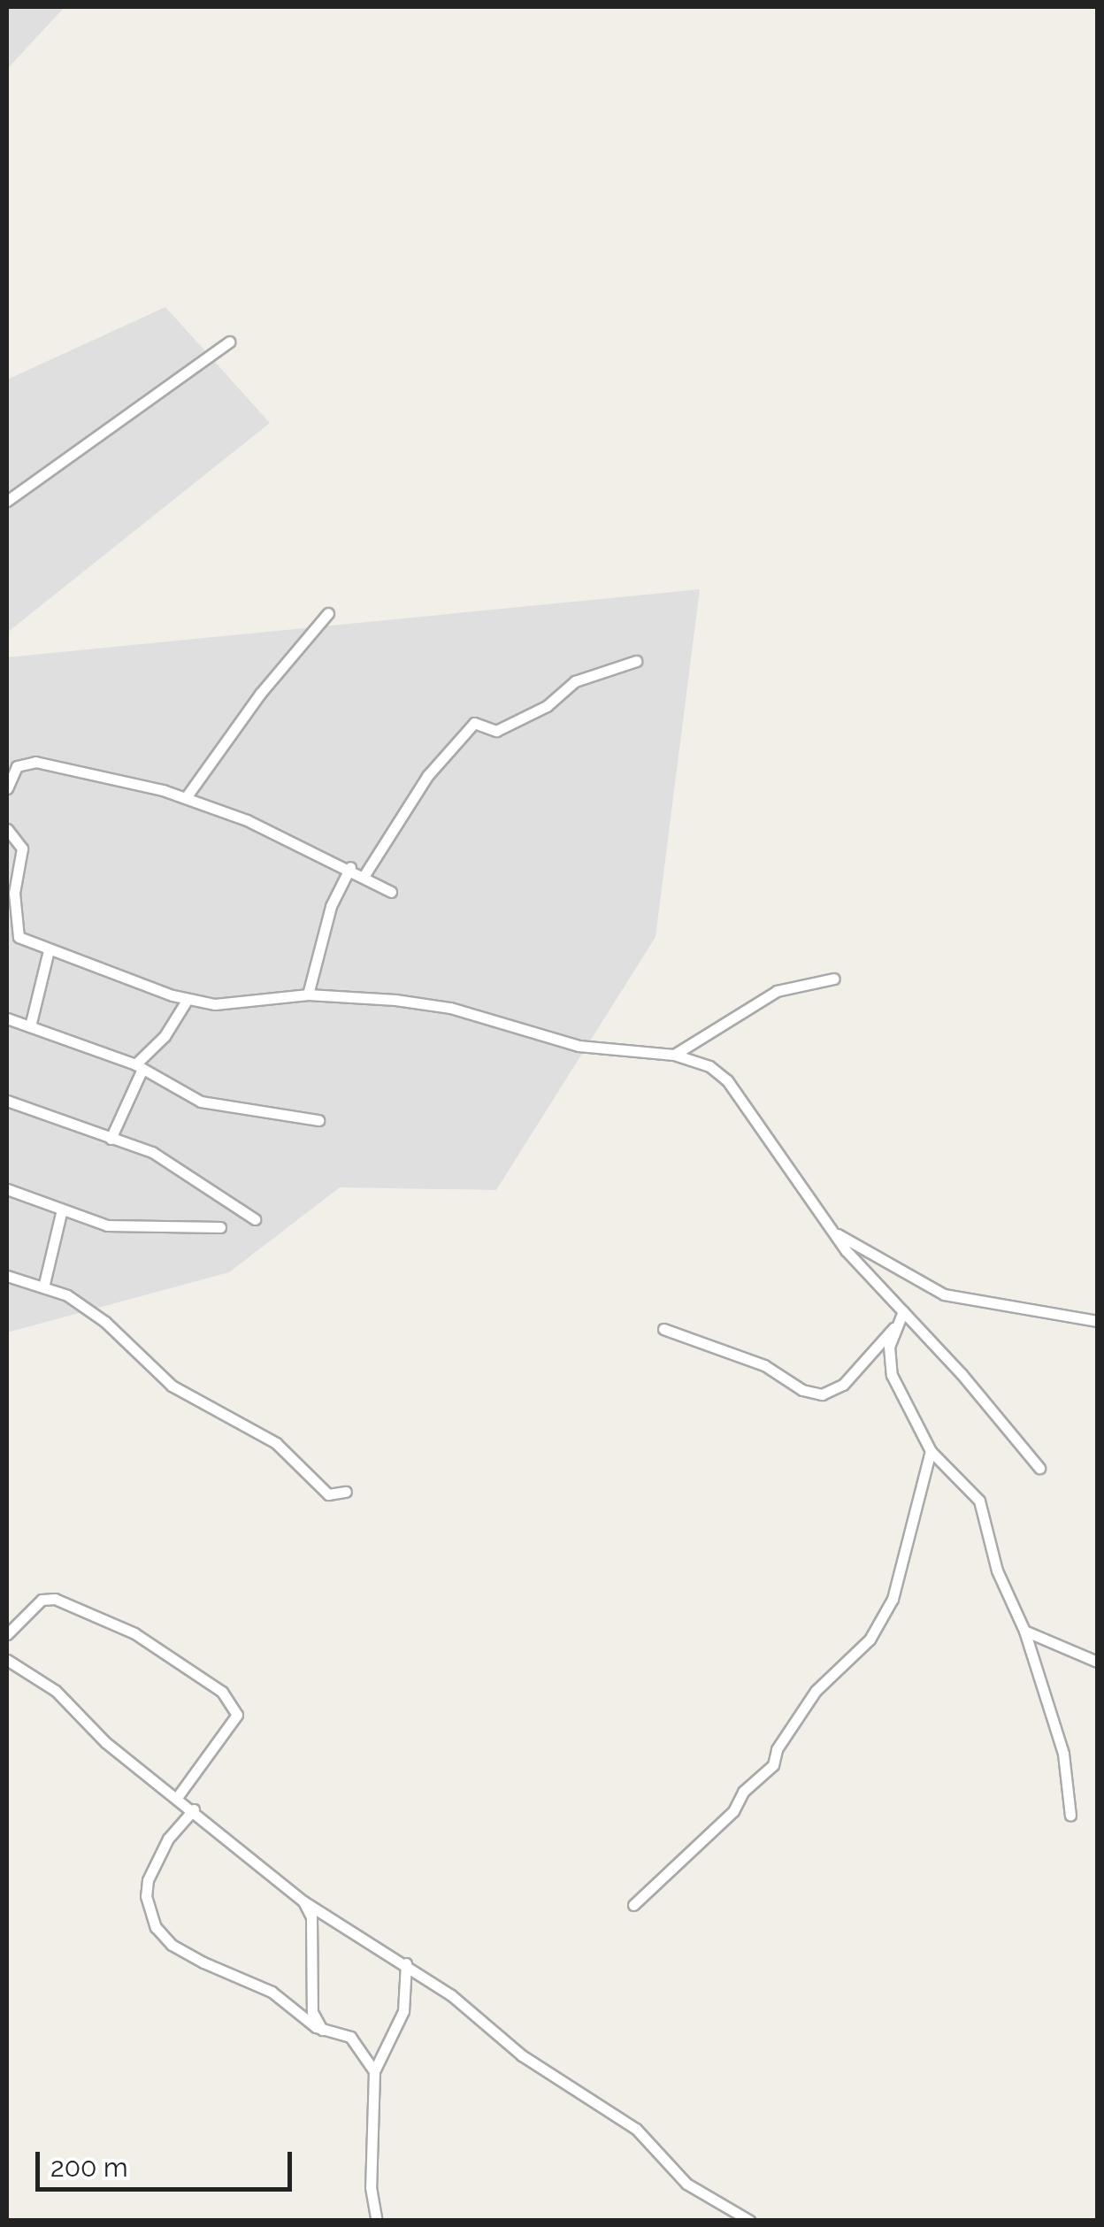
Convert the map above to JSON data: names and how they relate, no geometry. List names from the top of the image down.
{
  "scale_bar": "200 m"
}
